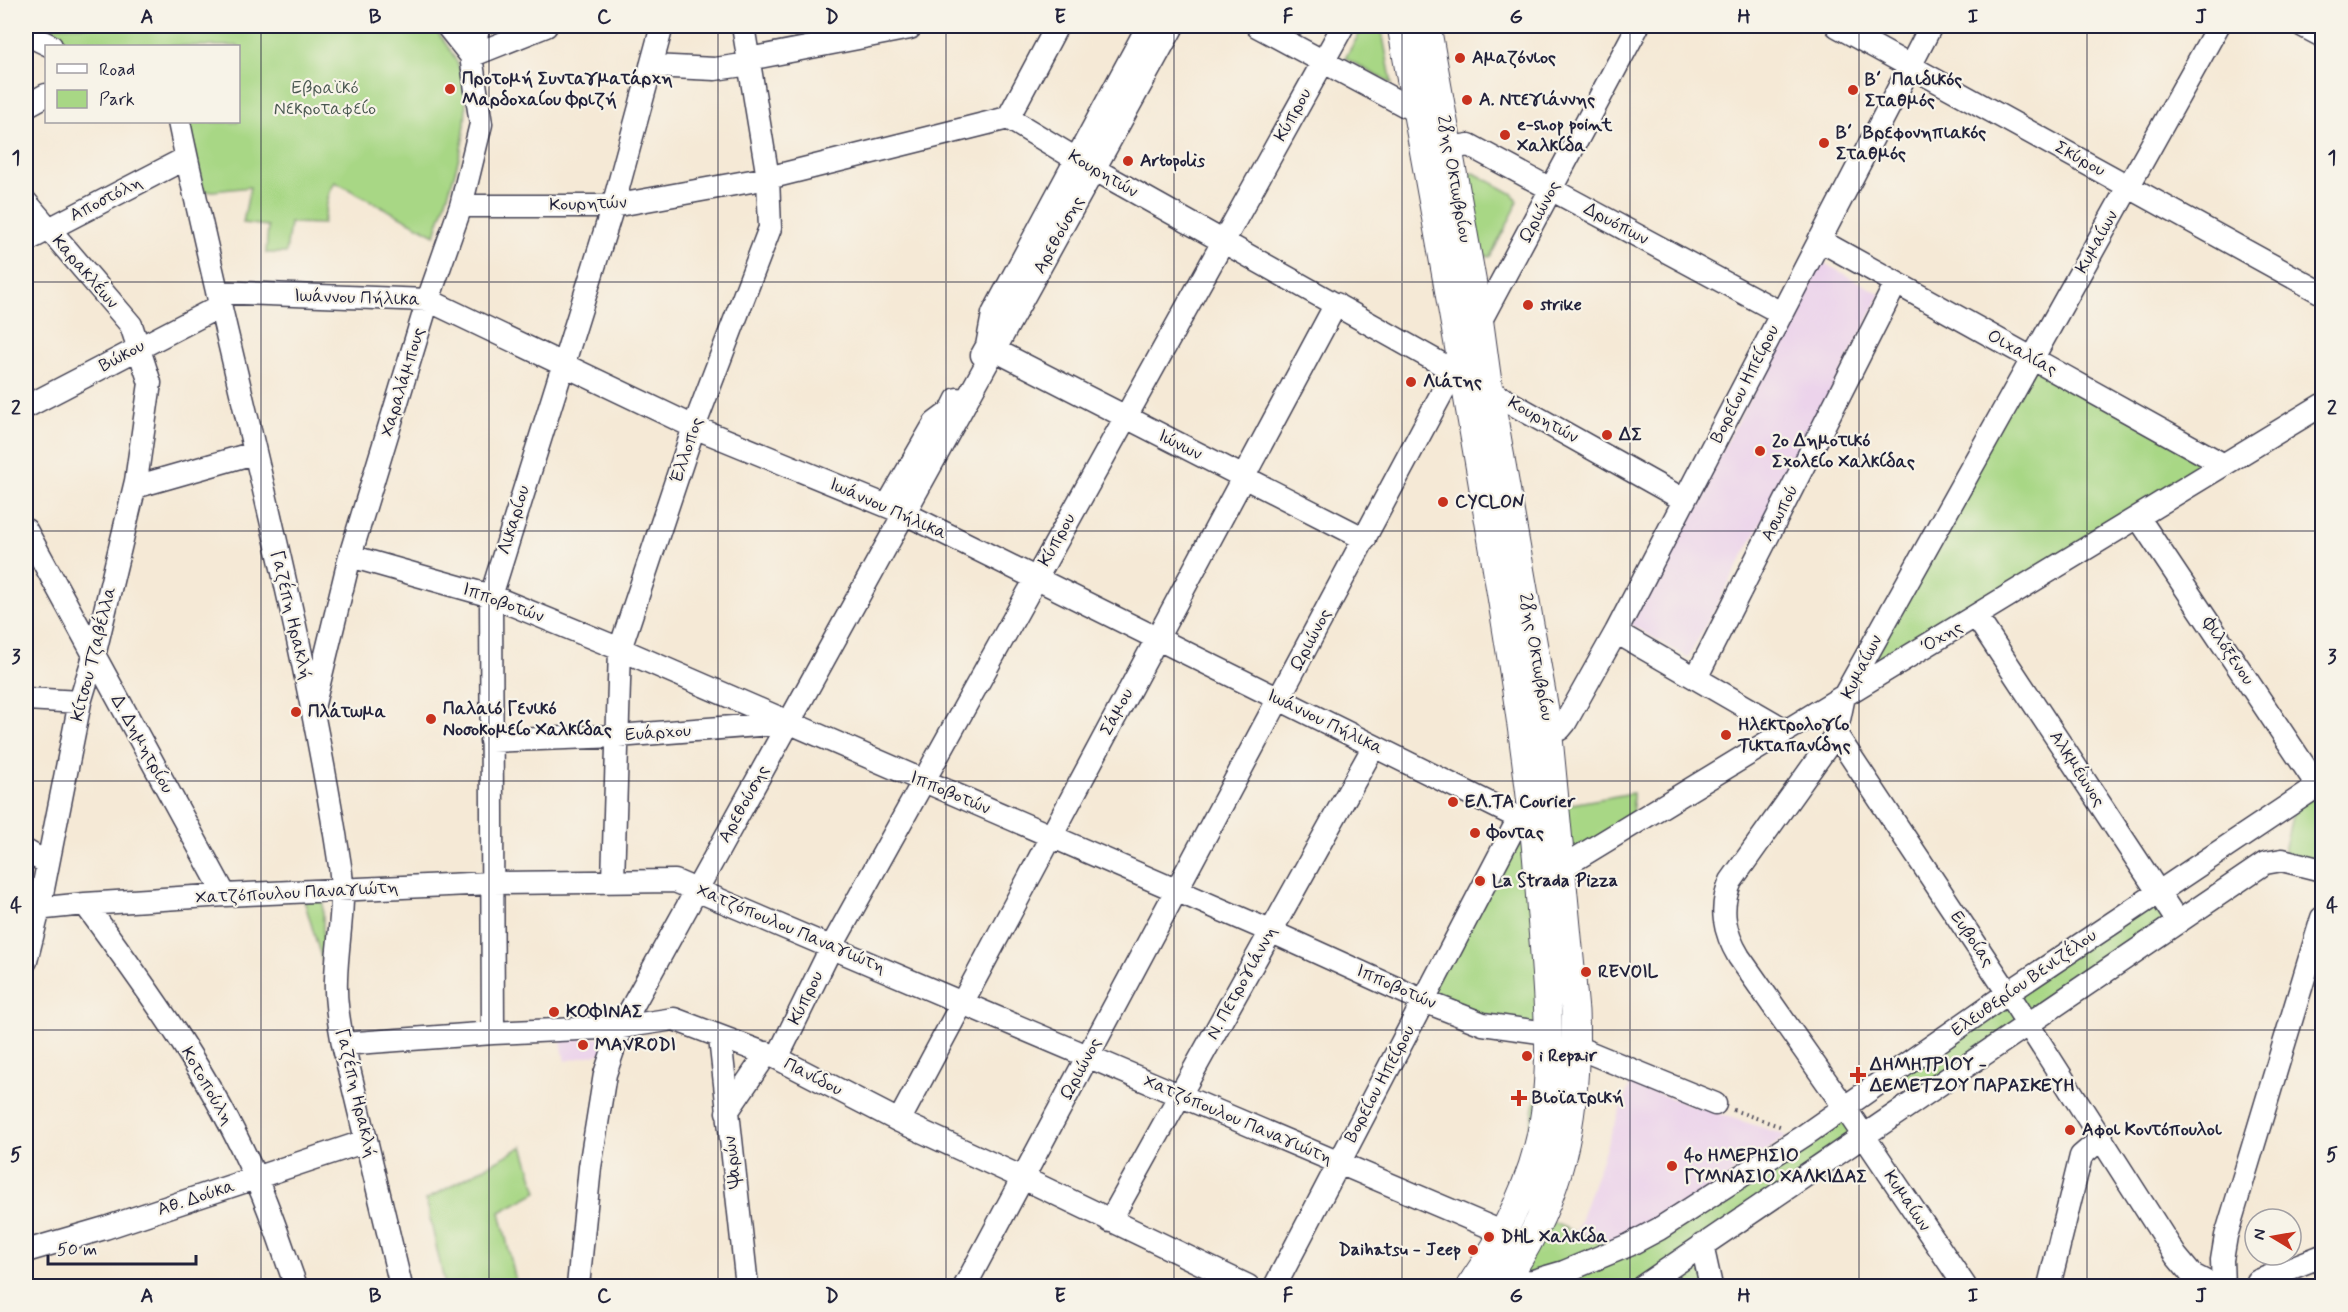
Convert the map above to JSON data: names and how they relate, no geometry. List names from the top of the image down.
{
  "streets": {
    "main road": ["28ης Οκτωβρίου"],
    "street": [
      "Κύπρου",
      "Σκύρου",
      "Κουρητών",
      "Αποστόλη",
      "Ωριώνος",
      "Δρυόπων",
      "Αρεθούσης",
      "Κυμαίων",
      "Καρακλέων",
      "Ιωάννου Πήλικα",
      "Οιχαλίας",
      "Βώκου",
      "Χαραλάμπους",
      "Βορείου Ηπείρου",
      "Ιώνων",
      "Έλλοπος",
      "Ασωπού",
      "Λικαρίου",
      "Ιπποβοτών",
      "Γαζέπη Ηρακλή",
      "Όχης",
      "Φιλόξενου",
      "Κίτσου Τζαβέλλα",
      "Σάμου",
      "Ευάρχου",
      "Δ. Δημητρίου",
      "Αλκμέωνος",
      "Χατζόπουλου Παναγιώτη",
      "Ευβοίας",
      "Ν. Πετρογιάννη",
      "Ελευθερίου Βενιζέλου",
      "Πανίδου",
      "Κοτοπούλη",
      "Ψαρών",
      "Αθ. Δούκα"
    ]
  },
  "crossings": [
    ["Κύπρου", "Κουρητών"],
    ["Κύπρου", "Ιωάννου Πήλικα"],
    ["Κύπρου", "Ιώνων"],
    ["Κύπρου", "Ιπποβοτών"],
    ["Κύπρου", "Χατζόπουλου Παναγιώτη"],
    ["Κύπρου", "Πανίδου"],
    ["Κύπρου", "Ψαρών"],
    ["Σκύρου", "Κυμαίων"],
    ["Σκύρου", "Βορείου Ηπείρου"],
    ["Κουρητών", "28ης Οκτωβρίου"],
    ["Κουρητών", "Ωριώνος"],
    ["Κουρητών", "Αρεθούσης"],
    ["Κουρητών", "Χαραλάμπους"],
    ["Κουρητών", "Βορείου Ηπείρου"],
    ["Κουρητών", "Έλλοπος"],
    ["Κουρητών", "Λικαρίου"],
    ["Κουρητών", "Σάμου"],
    ["28ης Οκτωβρίου", "Ωριώνος"],
    ["28ης Οκτωβρίου", "Δρυόπων"],
    ["28ης Οκτωβρίου", "Ιωάννου Πήλικα"],
    ["28ης Οκτωβρίου", "Βορείου Ηπείρου"],
    ["28ης Οκτωβρίου", "Ιπποβοτών"],
    ["28ης Οκτωβρίου", "Όχης"],
    ["28ης Οκτωβρίου", "Χατζόπουλου Παναγιώτη"],
    ["28ης Οκτωβρίου", "Ελευθερίου Βενιζέλου"],
    ["Αποστόλη", "Καρακλέων"],
    ["Αποστόλη", "Γαζέπη Ηρακλή"],
    ["Ωριώνος", "Δρυόπων"],
    ["Ωριώνος", "Ιωάννου Πήλικα"],
    ["Ωριώνος", "Ιώνων"],
    ["Ωριώνος", "Ιπποβοτών"],
    ["Ωριώνος", "Χατζόπουλου Παναγιώτη"],
    ["Ωριώνος", "Πανίδου"],
    ["Δρυόπων", "Βορείου Ηπείρου"],
    ["Αρεθούσης", "Ιωάννου Πήλικα"],
    ["Αρεθούσης", "Ιώνων"],
    ["Αρεθούσης", "Ιπποβοτών"],
    ["Αρεθούσης", "Ευάρχου"],
    ["Αρεθούσης", "Χατζόπουλου Παναγιώτη"],
    ["Αρεθούσης", "Πανίδου"],
    ["Κυμαίων", "Οιχαλίας"],
    ["Κυμαίων", "Όχης"],
    ["Κυμαίων", "Ευβοίας"],
    ["Κυμαίων", "Ελευθερίου Βενιζέλου"],
    ["Καρακλέων", "Βώκου"],
    ["Καρακλέων", "Κίτσου Τζαβέλλα"],
    ["Ιωάννου Πήλικα", "Βώκου"],
    ["Ιωάννου Πήλικα", "Χαραλάμπους"],
    ["Ιωάννου Πήλικα", "Βορείου Ηπείρου"],
    ["Ιωάννου Πήλικα", "Έλλοπος"],
    ["Ιωάννου Πήλικα", "Λικαρίου"],
    ["Ιωάννου Πήλικα", "Γαζέπη Ηρακλή"],
    ["Ιωάννου Πήλικα", "Σάμου"],
    ["Ιωάννου Πήλικα", "Ν. Πετρογιάννη"],
    ["Οιχαλίας", "Βορείου Ηπείρου"],
    ["Οιχαλίας", "Ασωπού"],
    ["Οιχαλίας", "Όχης"],
    ["Βώκου", "Γαζέπη Ηρακλή"],
    ["Βώκου", "Κίτσου Τζαβέλλα"],
    ["Χαραλάμπους", "Ιπποβοτών"],
    ["Χαραλάμπους", "Γαζέπη Ηρακλή"],
    ["Βορείου Ηπείρου", "Ιπποβοτών"],
    ["Βορείου Ηπείρου", "Χατζόπουλου Παναγιώτη"],
    ["Ιώνων", "Σάμου"],
    ["Έλλοπος", "Ιπποβοτών"],
    ["Έλλοπος", "Ευάρχου"],
    ["Έλλοπος", "Χατζόπουλου Παναγιώτη"],
    ["Λικαρίου", "Ιπποβοτών"],
    ["Λικαρίου", "Ευάρχου"],
    ["Λικαρίου", "Χατζόπουλου Παναγιώτη"],
    ["Λικαρίου", "Πανίδου"],
    ["Ιπποβοτών", "Σάμου"],
    ["Ιπποβοτών", "Ευάρχου"],
    ["Ιπποβοτών", "Ν. Πετρογιάννη"],
    ["Γαζέπη Ηρακλή", "Χατζόπουλου Παναγιώτη"],
    ["Γαζέπη Ηρακλή", "Πανίδου"],
    ["Γαζέπη Ηρακλή", "Αθ. Δούκα"],
    ["Όχης", "Φιλόξενου"],
    ["Όχης", "Αλκμέωνος"],
    ["Φιλόξενου", "Ελευθερίου Βενιζέλου"],
    ["Κίτσου Τζαβέλλα", "Δ. Δημητρίου"],
    ["Κίτσου Τζαβέλλα", "Χατζόπουλου Παναγιώτη"],
    ["Σάμου", "Χατζόπουλου Παναγιώτη"],
    ["Σάμου", "Πανίδου"],
    ["Δ. Δημητρίου", "Χατζόπουλου Παναγιώτη"],
    ["Αλκμέωνος", "Ελευθερίου Βενιζέλου"],
    ["Χατζόπουλου Παναγιώτη", "Ν. Πετρογιάννη"],
    ["Χατζόπουλου Παναγιώτη", "Κοτοπούλη"],
    ["Ευβοίας", "Ελευθερίου Βενιζέλου"],
    ["Ν. Πετρογιάννη", "Πανίδου"],
    ["Πανίδου", "Ψαρών"],
    ["Κοτοπούλη", "Αθ. Δούκα"]
  ],
  "parks": ["Εβραϊκό Νεκροταφείο"],
  "places": {
    "other": [
      "Αμαζόνιος",
      "Προτομή Συνταγματάρχη Μαρδοχαίου Φριζή",
      "Β΄ Παιδικός Σταθμός",
      "Α. Ντεγιάννης",
      "e-shop point Χαλκίδα",
      "Β΄ Βρεφονηπιακός Σταθμός",
      "Artopolis",
      "strike",
      "Λιάτης",
      "ΔΣ",
      "2ο Δημοτικό Σχολείο Χαλκίδας",
      "CYCLON",
      "Πλάτωμα",
      "Παλαιό Γενικό Νοσοκομείο Χαλκίδας",
      "Ηλεκτρολογίο Τικταπανίδης",
      "ΕΛ.ΤΑ Courier",
      "Φοντας",
      "La Strada Pizza",
      "REVOIL",
      "ΚΟΦΙΝΑΣ",
      "MAVRODI",
      "i Repair",
      "Αφοι Κοντόπουλοι",
      "4ο ΗΜΕΡΗΣΙΟ ΓΥΜΝΑΣΙΟ ΧΑΛΚΙΔΑΣ",
      "DHL Χαλκίδα",
      "Daihatsu - Jeep"
    ],
    "health": ["ΔΗΜΗΤΡΙΟΥ - ΔΕΜΕΤΖΟΥ ΠΑΡΑΣΚΕΥΗ", "Βιοϊατρική"]
  },
  "legend": ["Road", "Park"],
  "scale_bar": "50 m",
  "north": "left",
  "grid": {
    "columns": [
      "A",
      "B",
      "C",
      "D",
      "E",
      "F",
      "G",
      "H",
      "I",
      "J"
    ],
    "rows": [
      "1",
      "2",
      "3",
      "4",
      "5"
    ]
  }
}
